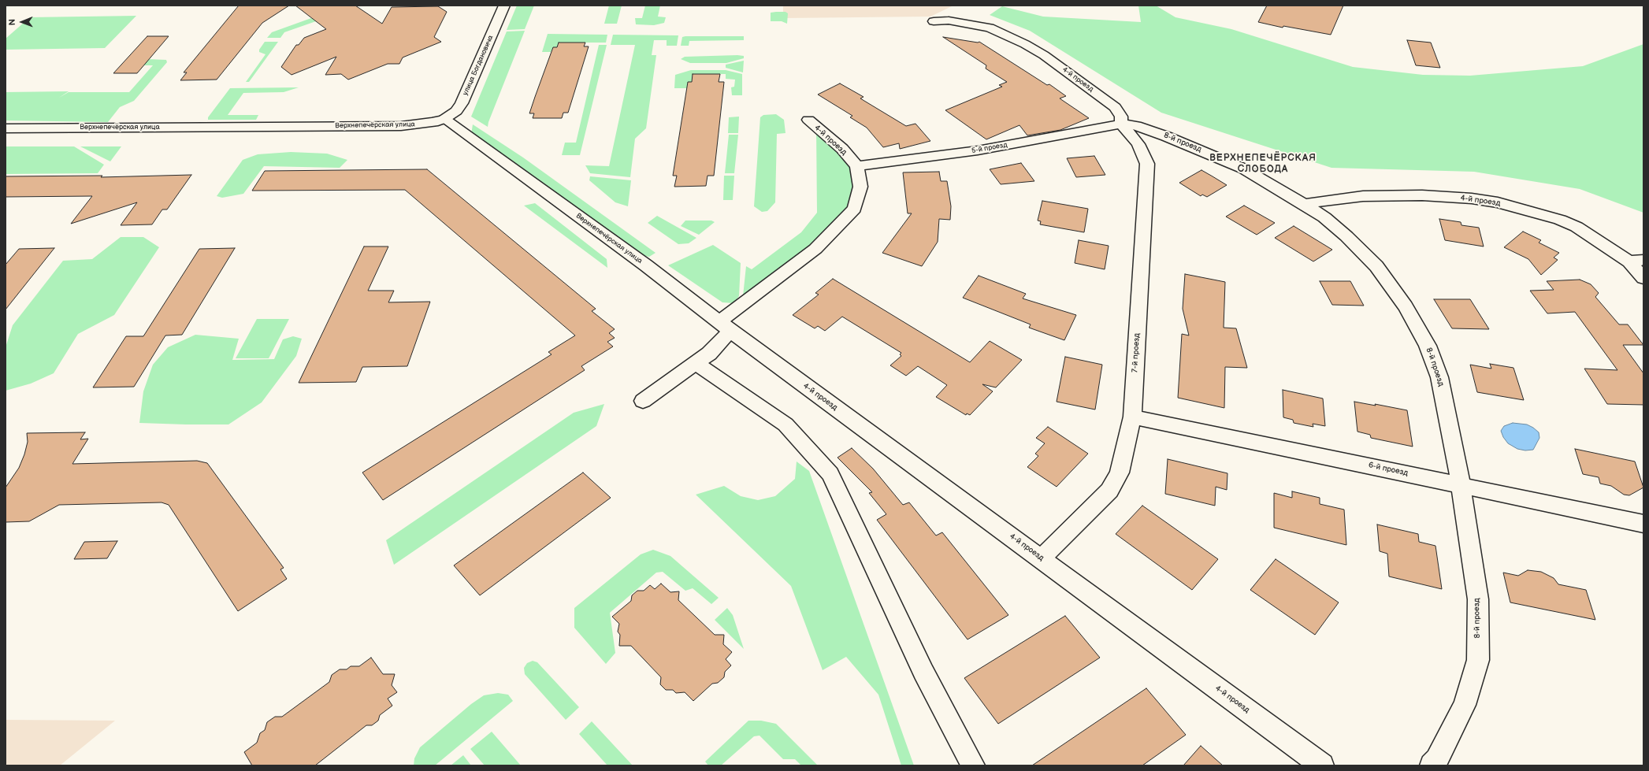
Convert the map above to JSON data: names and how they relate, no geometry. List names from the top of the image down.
{
  "streets": {
    "street": [
      "улица Богдановича",
      "4-й проезд",
      "Верхнепечёрская улица",
      "8-й проезд",
      "5-й проезд",
      "7-й проезд",
      "6-й проезд"
    ]
  },
  "crossings": [
    ["улица Богдановича", "Верхнепечёрская улица"],
    ["4-й проезд", "Верхнепечёрская улица"],
    ["4-й проезд", "8-й проезд"],
    ["4-й проезд", "5-й проезд"],
    ["4-й проезд", "7-й проезд"],
    ["8-й проезд", "5-й проезд"],
    ["8-й проезд", "7-й проезд"],
    ["8-й проезд", "6-й проезд"],
    ["5-й проезд", "7-й проезд"],
    ["7-й проезд", "6-й проезд"]
  ],
  "districts": ["ВЕРХНЕПЕЧЁРСКАЯ СЛОБОДА"],
  "north": "left"
}
